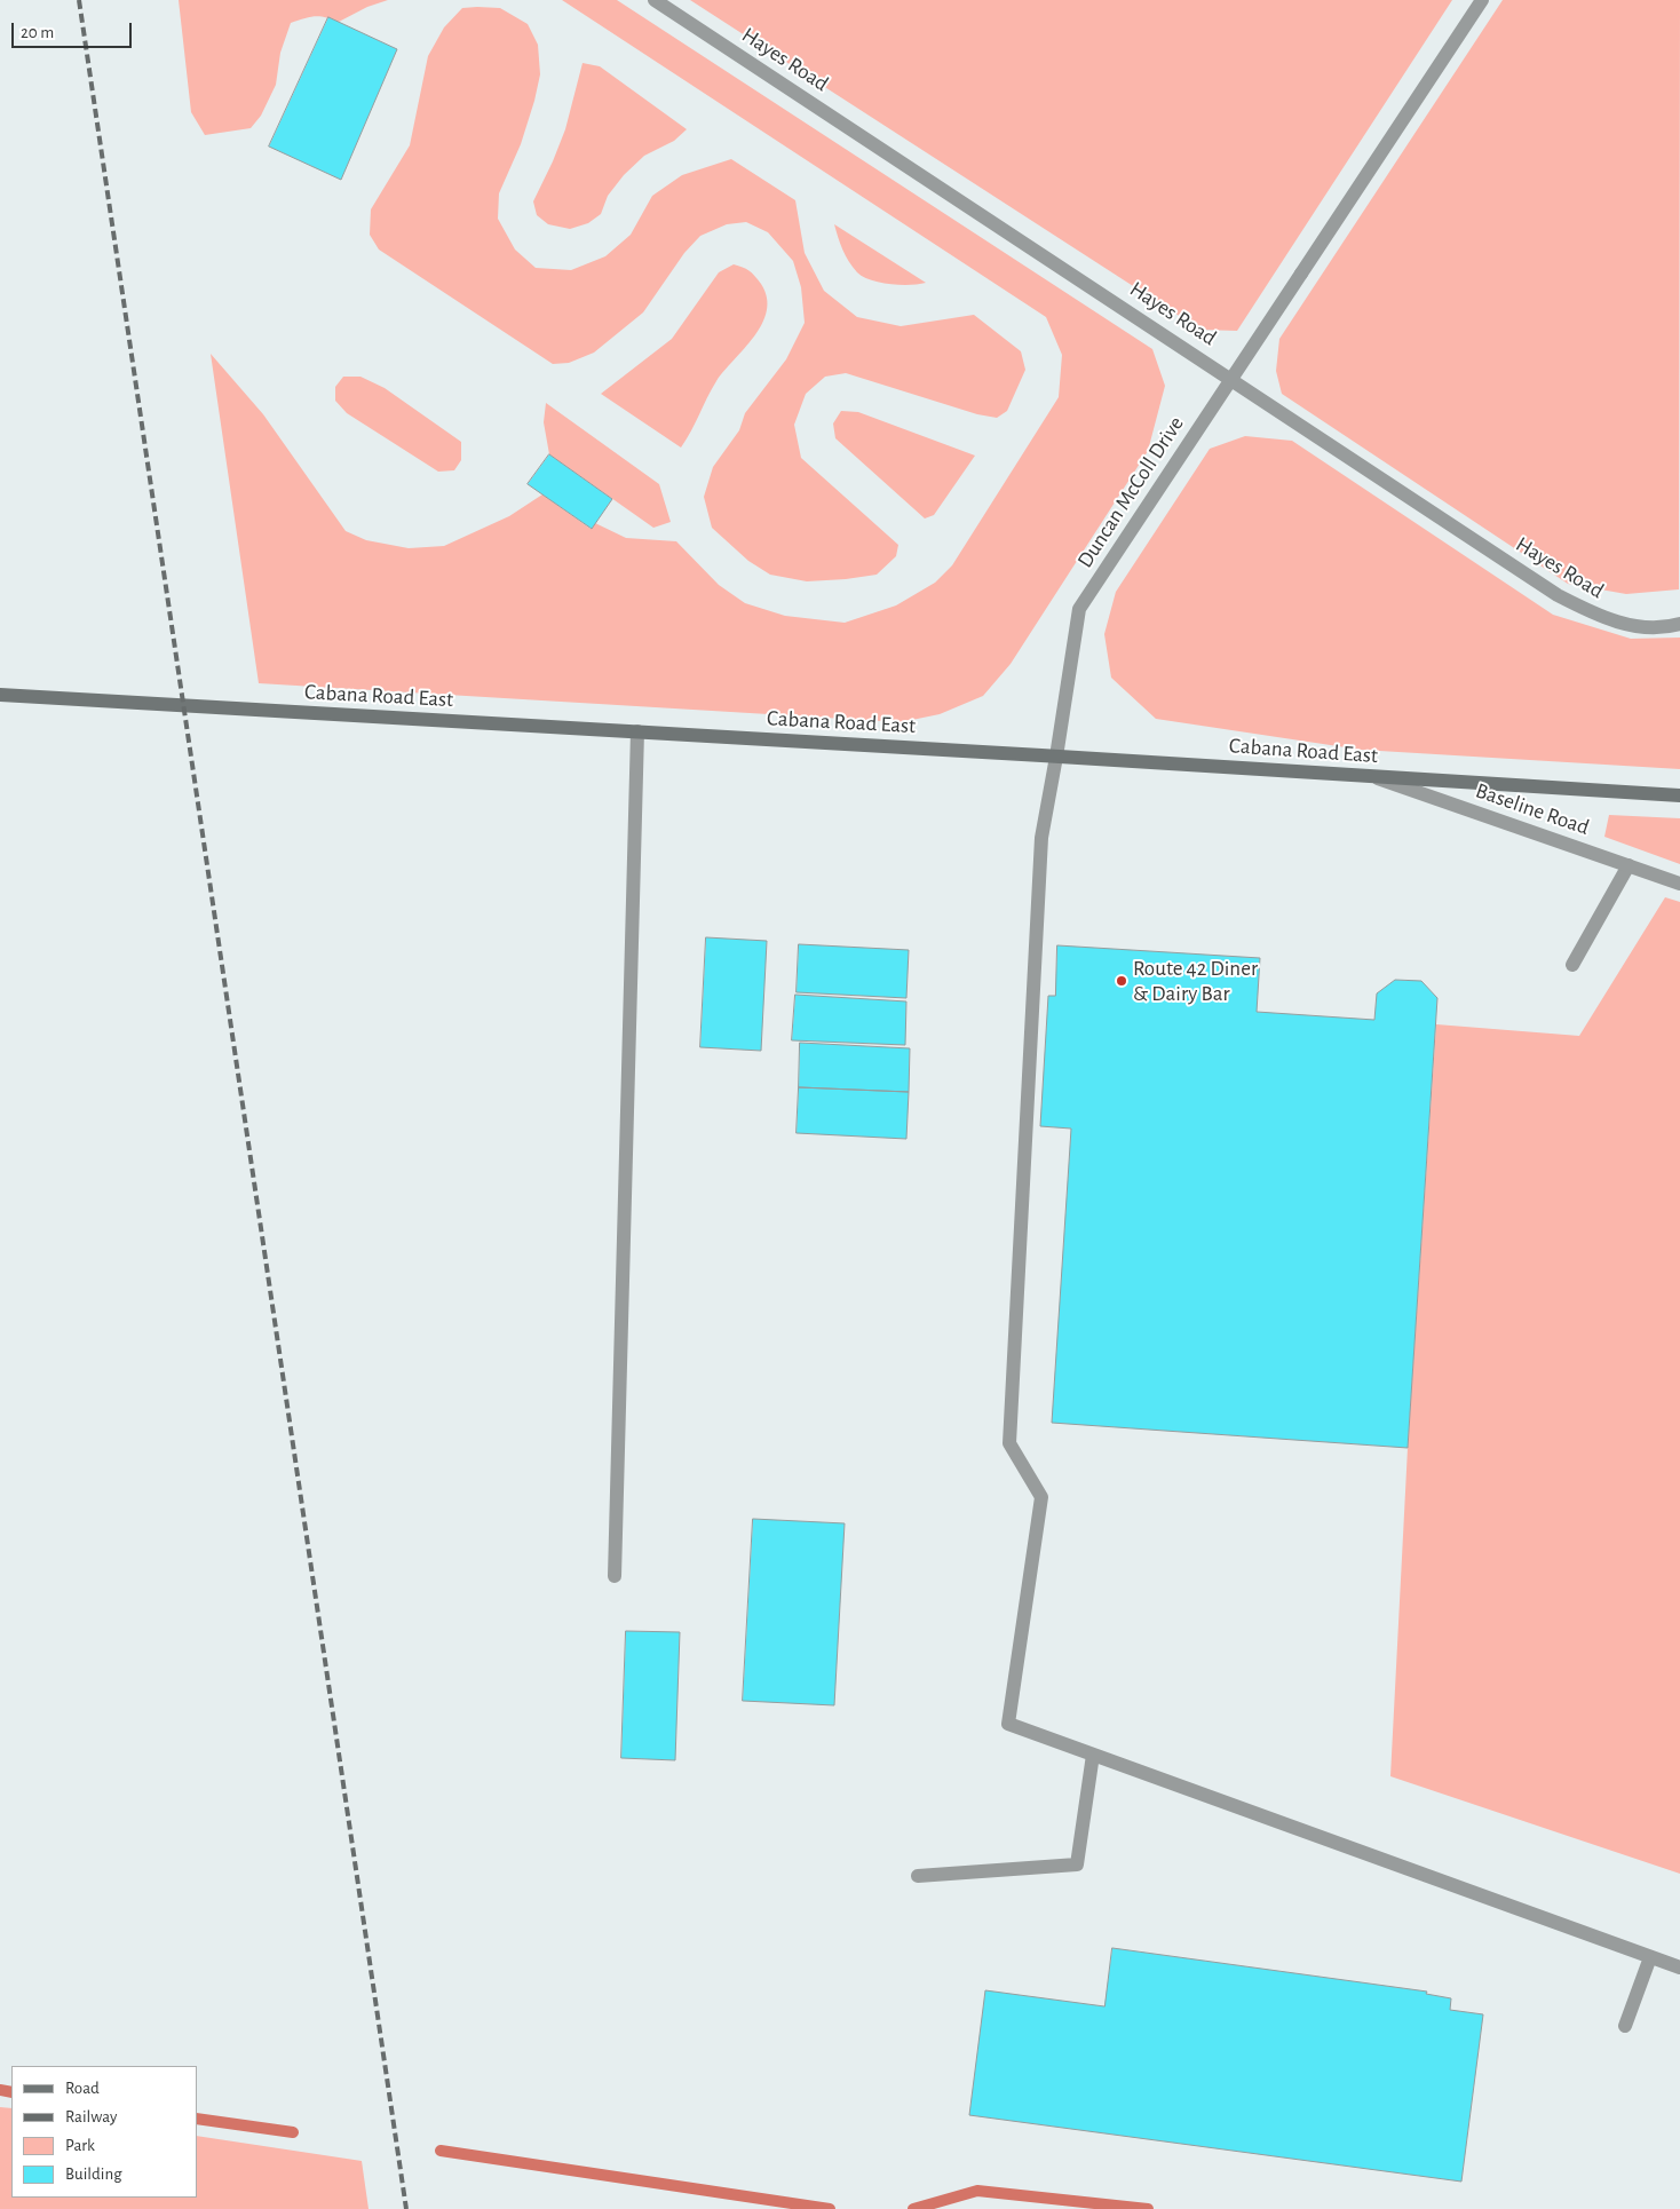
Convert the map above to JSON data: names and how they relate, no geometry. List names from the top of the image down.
{
  "streets": {
    "main road": ["Cabana Road East"],
    "street": ["Hayes Road", "Duncan McColl Drive", "Baseline Road"]
  },
  "crossings": [
    ["Hayes Road", "Duncan McColl Drive"],
    ["Duncan McColl Drive", "Cabana Road East"],
    ["Cabana Road East", "Baseline Road"]
  ],
  "places": ["Route 42 Diner & Dairy Bar"],
  "legend": [
    "Road",
    "Railway",
    "Park",
    "Building"
  ],
  "scale_bar": "20 m"
}
